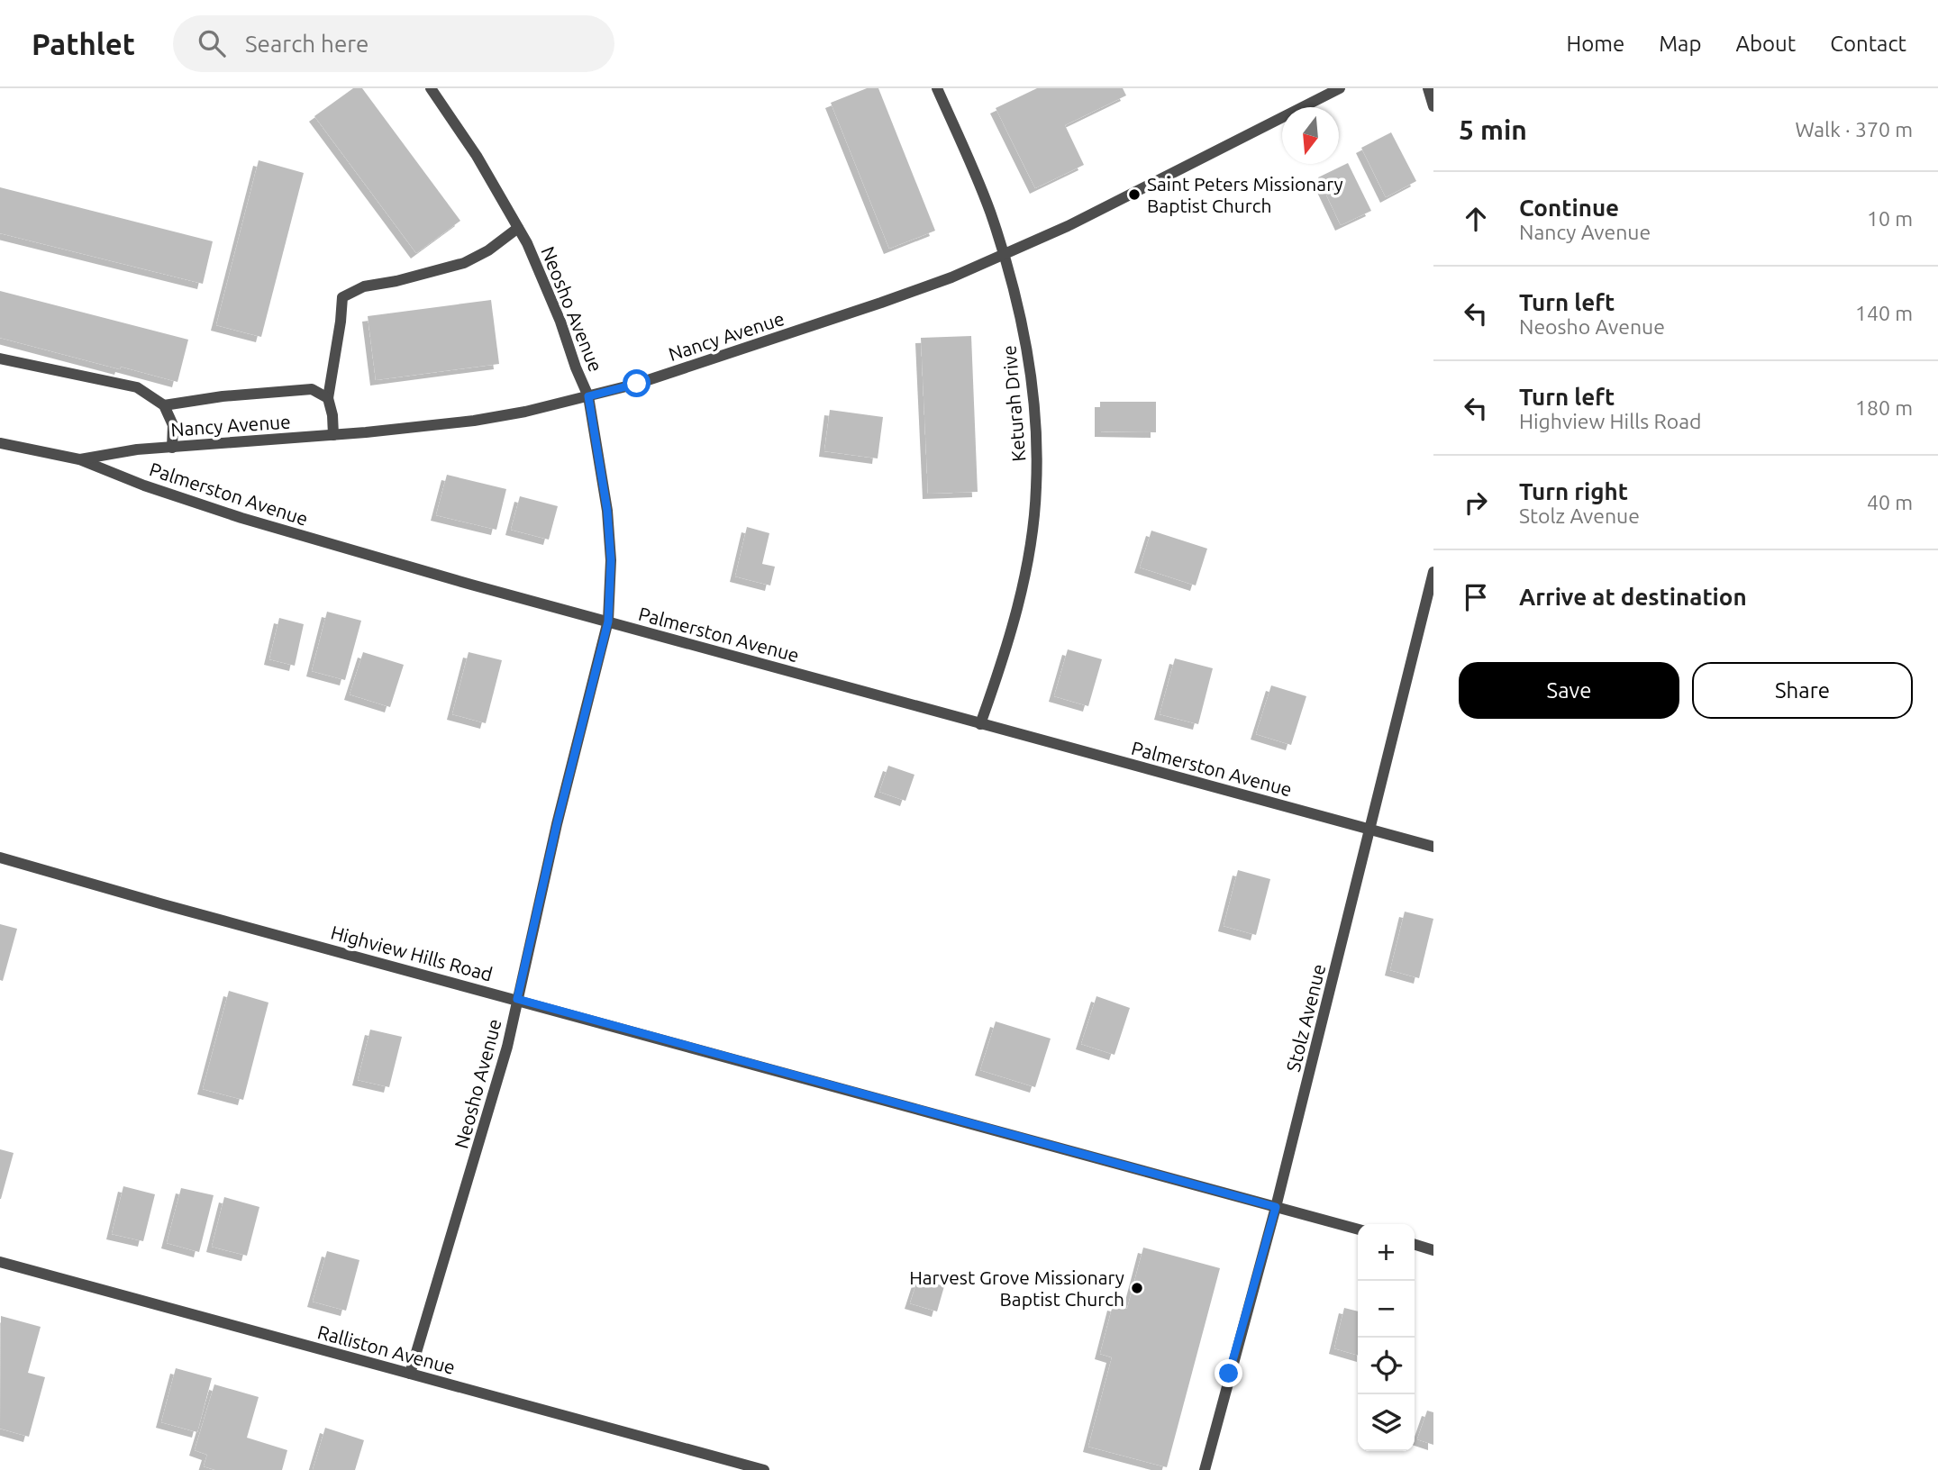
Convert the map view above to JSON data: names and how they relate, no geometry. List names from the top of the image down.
{
  "streets": {
    "street": [
      "Neosho Avenue",
      "Nancy Avenue",
      "Keturah Drive",
      "Palmerston Avenue",
      "Highview Hills Road",
      "Stolz Avenue",
      "Ralliston Avenue"
    ]
  },
  "crossings": [
    ["Neosho Avenue", "Nancy Avenue"],
    ["Neosho Avenue", "Palmerston Avenue"],
    ["Neosho Avenue", "Highview Hills Road"],
    ["Neosho Avenue", "Ralliston Avenue"],
    ["Nancy Avenue", "Keturah Drive"],
    ["Nancy Avenue", "Palmerston Avenue"],
    ["Keturah Drive", "Palmerston Avenue"],
    ["Palmerston Avenue", "Stolz Avenue"],
    ["Highview Hills Road", "Stolz Avenue"]
  ],
  "places": ["Saint Peters Missionary Baptist Church", "Harvest Grove Missionary Baptist Church"],
  "north": "bottom",
  "page": {
    "header": "Pathlet",
    "search": "Search here",
    "nav": [
      "Home",
      "Map",
      "About",
      "Contact"
    ],
    "heading": ["5 min", "Walk · 370 m"],
    "list": [
      ["Continue", "Nancy Avenue", "10 m"],
      ["Turn left", "Neosho Avenue", "140 m"],
      ["Turn left", "Highview Hills Road", "180 m"],
      ["Turn right", "Stolz Avenue", "40 m"],
      "Arrive at destination"
    ],
    "buttons": ["Save", "Share"],
    "map_buttons": ["+", "−"]
  }
}
